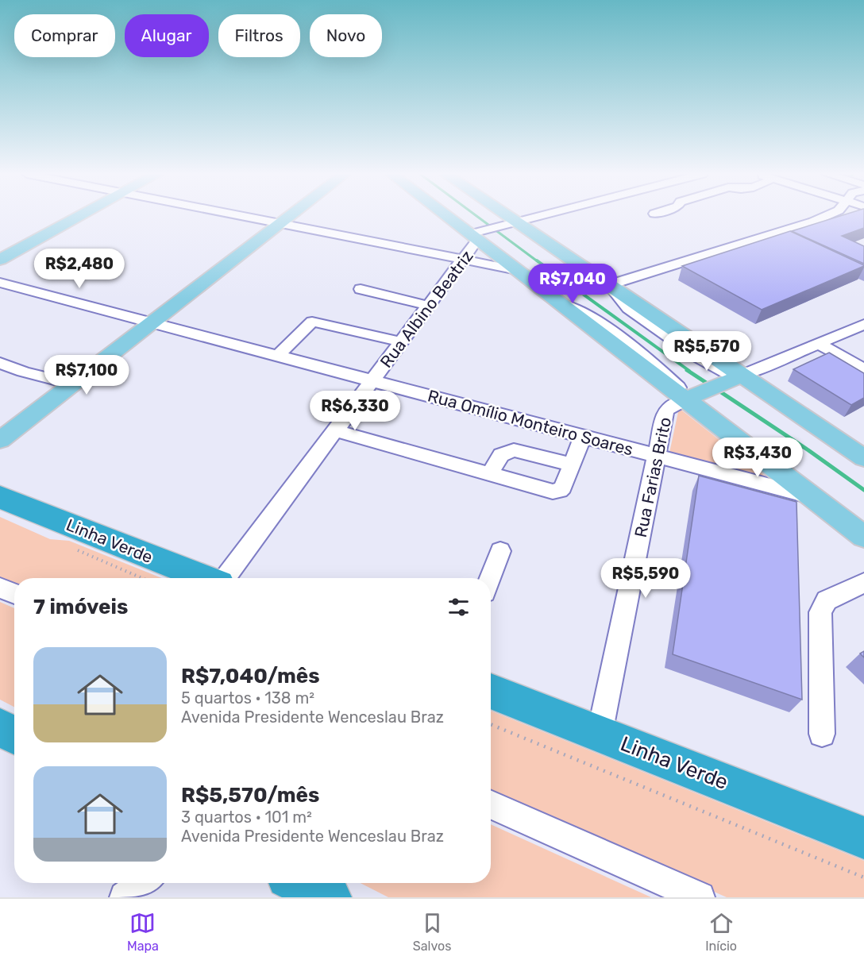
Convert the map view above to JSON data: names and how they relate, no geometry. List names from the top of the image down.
{
  "streets": {
    "highway": ["Linha Verde"],
    "street": ["Rua Albino Beatriz", "Rua Omílio Monteiro Soares", "Rua Farias Brito"]
  },
  "crossings": [
    ["Rua Albino Beatriz", "Rua Omílio Monteiro Soares"],
    ["Rua Omílio Monteiro Soares", "Rua Farias Brito"],
    ["Rua Farias Brito", "Linha Verde"]
  ],
  "page": {
    "chip": [
      "Comprar",
      "Alugar",
      "Filtros",
      "Novo"
    ],
    "price": [
      "R$2,480",
      "R$7,040",
      "R$5,570",
      "R$7,100",
      "R$6,330",
      "R$3,430",
      "R$5,590"
    ],
    "heading": "7 imóveis",
    "list": [
      {
        "name": "R$7,040/mês",
        "note": "5 quartos · 138 m² · Avenida Presidente Wenceslau Braz"
      },
      {
        "name": "R$5,570/mês",
        "note": "3 quartos · 101 m² · Avenida Presidente Wenceslau Braz"
      }
    ],
    "tabs": ["Mapa", "Salvos", "Início"]
  }
}
